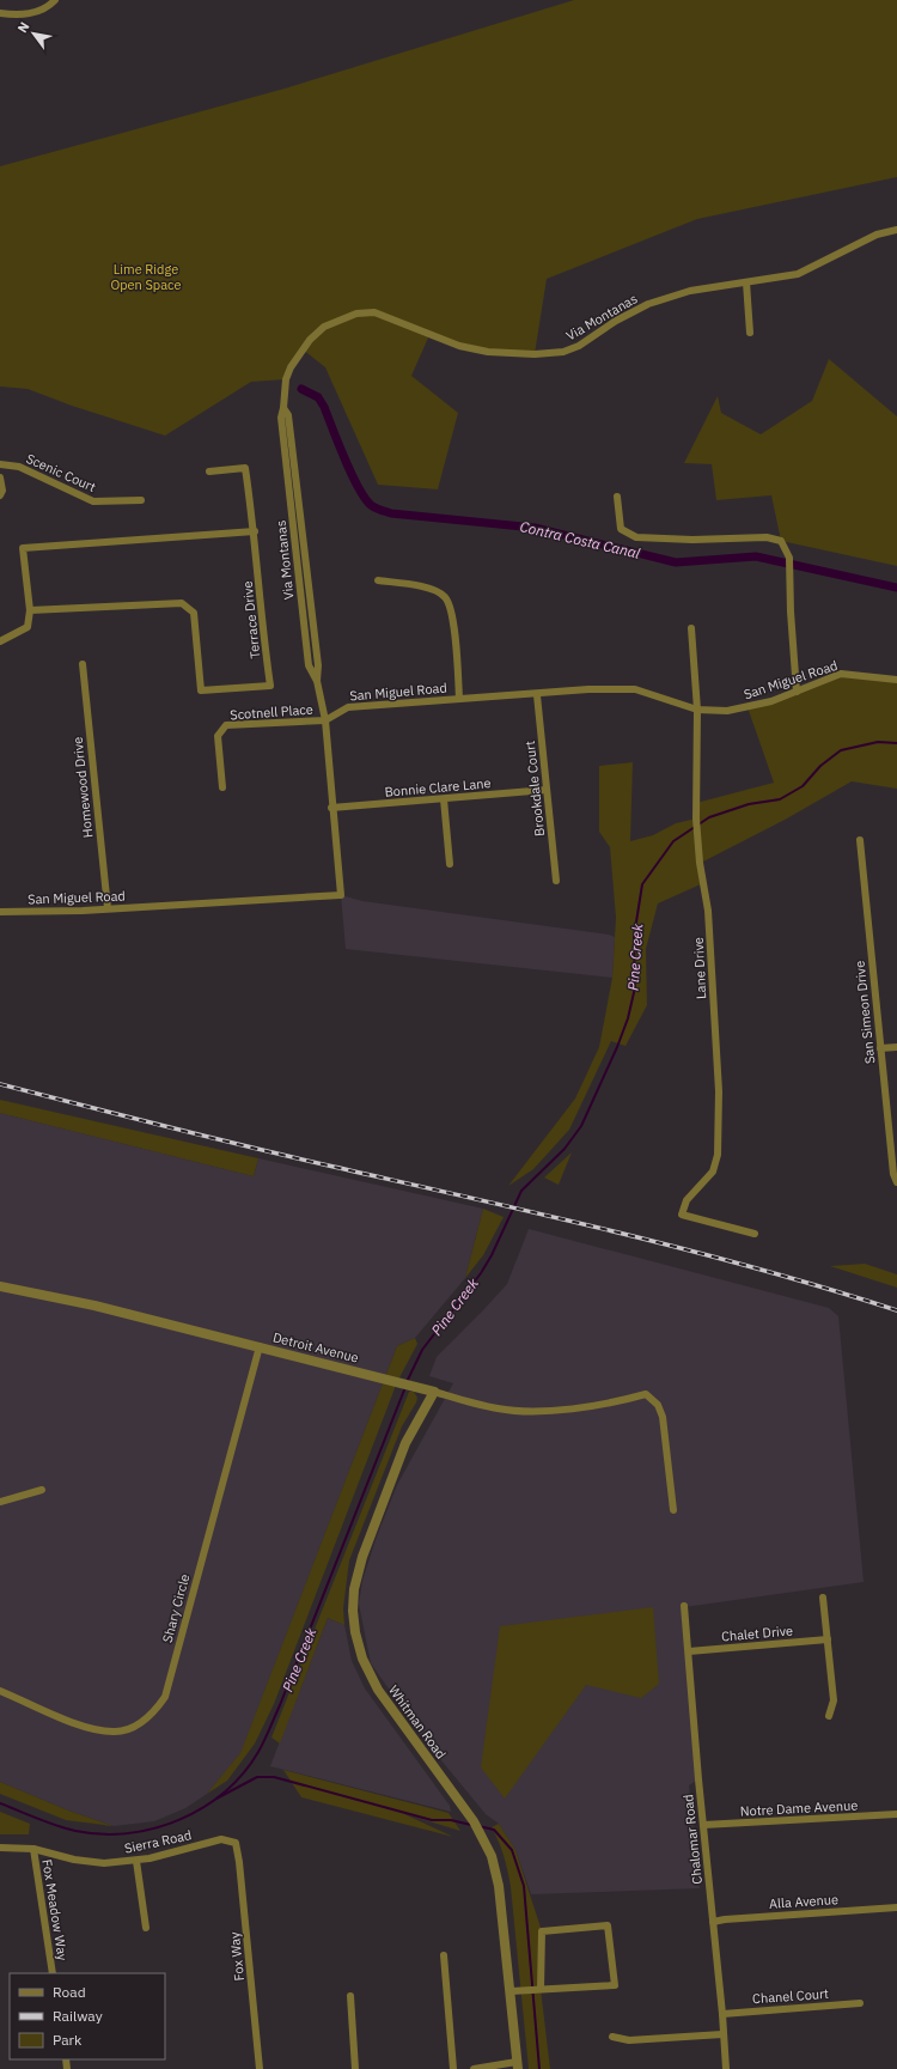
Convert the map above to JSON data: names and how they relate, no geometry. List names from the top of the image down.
{
  "streets": {
    "street": [
      "Via Montanas",
      "Scenic Court",
      "Terrace Drive",
      "San Miguel Road",
      "Scotnell Place",
      "Homewood Drive",
      "Bonnie Clare Lane",
      "Brookdale Court",
      "Lane Drive",
      "San Simeon Drive",
      "Detroit Avenue",
      "Shary Circle",
      "Chalet Drive",
      "Whitman Road",
      "Notre Dame Avenue",
      "Chalomar Road",
      "Sierra Road",
      "Alla Avenue",
      "Fox Meadow Way",
      "Fox Way",
      "Chanel Court"
    ]
  },
  "crossings": [
    ["Via Montanas", "San Miguel Road"],
    ["Via Montanas", "Scotnell Place"],
    ["San Miguel Road", "Scotnell Place"],
    ["San Miguel Road", "Homewood Drive"],
    ["San Miguel Road", "Bonnie Clare Lane"],
    ["San Miguel Road", "Brookdale Court"],
    ["San Miguel Road", "Lane Drive"],
    ["Bonnie Clare Lane", "Brookdale Court"],
    ["Detroit Avenue", "Shary Circle"],
    ["Detroit Avenue", "Whitman Road"],
    ["Chalet Drive", "Chalomar Road"],
    ["Notre Dame Avenue", "Chalomar Road"],
    ["Chalomar Road", "Alla Avenue"],
    ["Chalomar Road", "Chanel Court"],
    ["Sierra Road", "Fox Meadow Way"],
    ["Sierra Road", "Fox Way"]
  ],
  "water": ["Contra Costa Canal", "Pine Creek"],
  "parks": ["Lime Ridge Open Space"],
  "legend": ["Road", "Railway", "Park"],
  "north": "top left"
}
